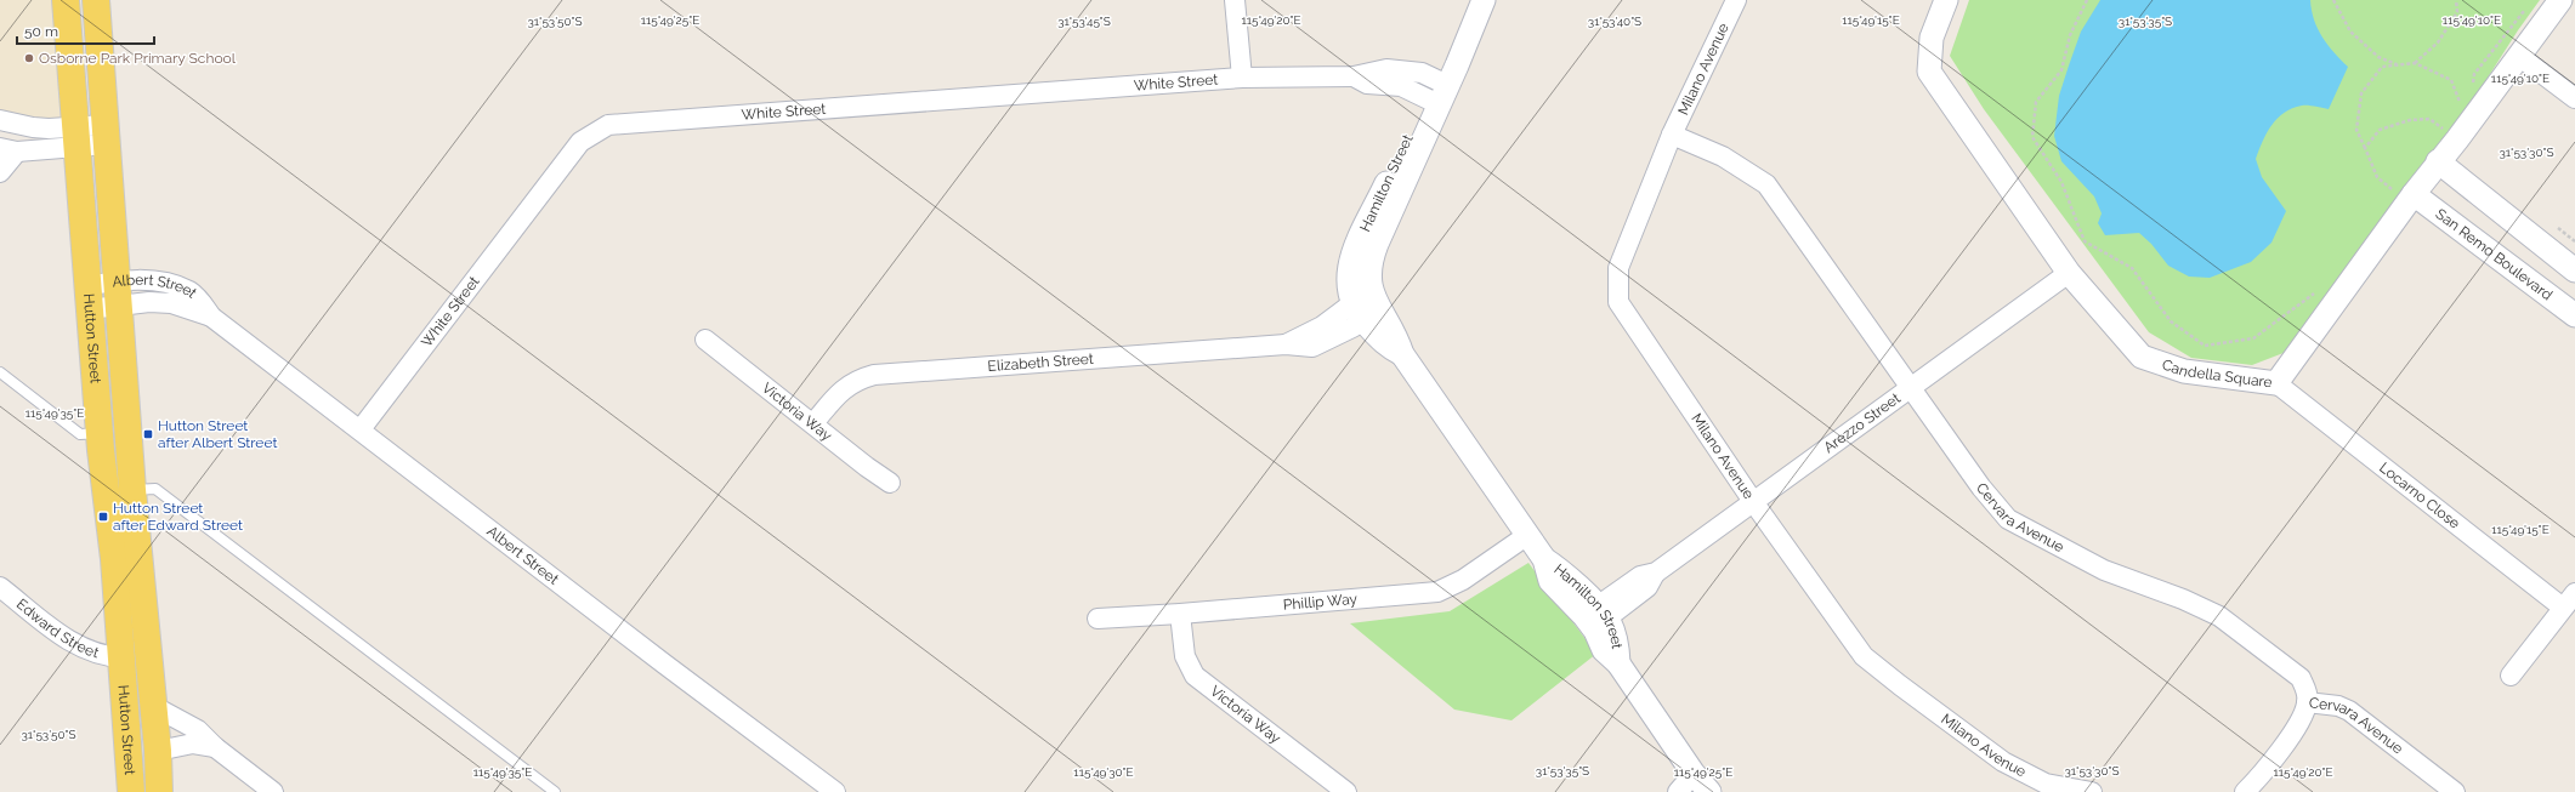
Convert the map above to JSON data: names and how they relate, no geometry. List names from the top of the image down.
{
  "streets": {
    "main road": ["Hutton Street"],
    "street": [
      "Milano Avenue",
      "White Street",
      "Hamilton Street",
      "San Remo Boulevard",
      "Albert Street",
      "Elizabeth Street",
      "Candella Square",
      "Victoria Way",
      "Arezzo Street",
      "Locarno Close",
      "Cervara Avenue",
      "Phillip Way",
      "Edward Street"
    ]
  },
  "crossings": [
    ["Milano Avenue", "Arezzo Street"],
    ["Milano Avenue", "Cervara Avenue"],
    ["White Street", "Hamilton Street"],
    ["White Street", "Albert Street"],
    ["Hamilton Street", "Elizabeth Street"],
    ["Hamilton Street", "Arezzo Street"],
    ["Hamilton Street", "Phillip Way"],
    ["San Remo Boulevard", "Candella Square"],
    ["Albert Street", "Hutton Street"],
    ["Hutton Street", "Edward Street"],
    ["Elizabeth Street", "Victoria Way"],
    ["Candella Square", "Arezzo Street"],
    ["Candella Square", "Locarno Close"],
    ["Victoria Way", "Phillip Way"],
    ["Arezzo Street", "Cervara Avenue"]
  ],
  "places": {
    "other": ["Osborne Park Primary School"],
    "transit": ["Hutton Street after Albert Street", "Hutton Street after Edward Street"]
  },
  "scale_bar": "50 m",
  "coordinates": [
    "115°49'25\"E",
    "115°49'20\"E",
    "115°49'15\"E",
    "115°49'10\"E",
    "31°53'50\"S",
    "31°53'45\"S",
    "31°53'40\"S",
    "31°53'35\"S",
    "31°53'30\"S",
    "115°49'35\"E",
    "115°49'30\"E"
  ]
}
